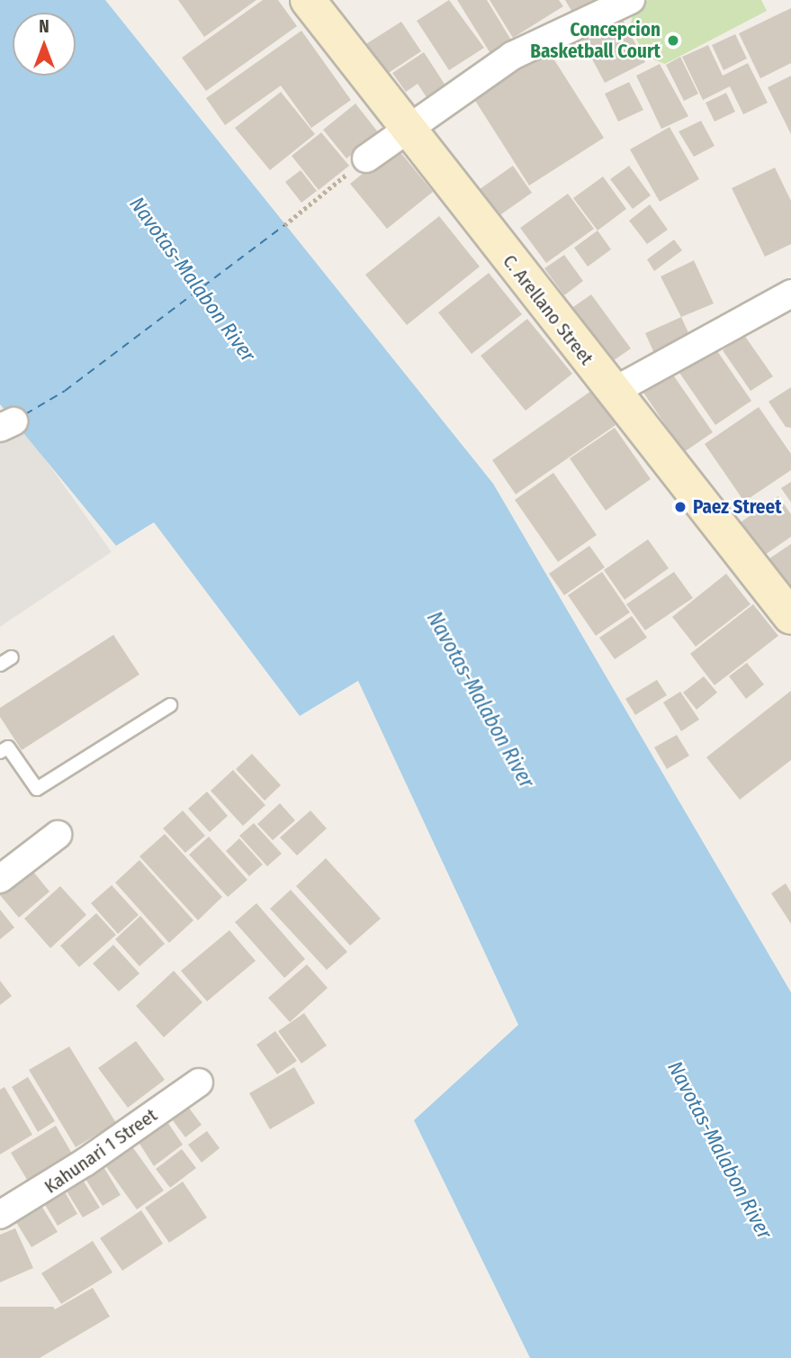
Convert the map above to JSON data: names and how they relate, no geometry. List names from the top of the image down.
{
  "streets": {
    "main road": ["C. Arellano Street"],
    "street": ["Kahunari 1 Street"]
  },
  "water": ["Navotas-Malabon River"],
  "places": ["Concepcion Basketball Court", "Paez Street"],
  "north": "top"
}
